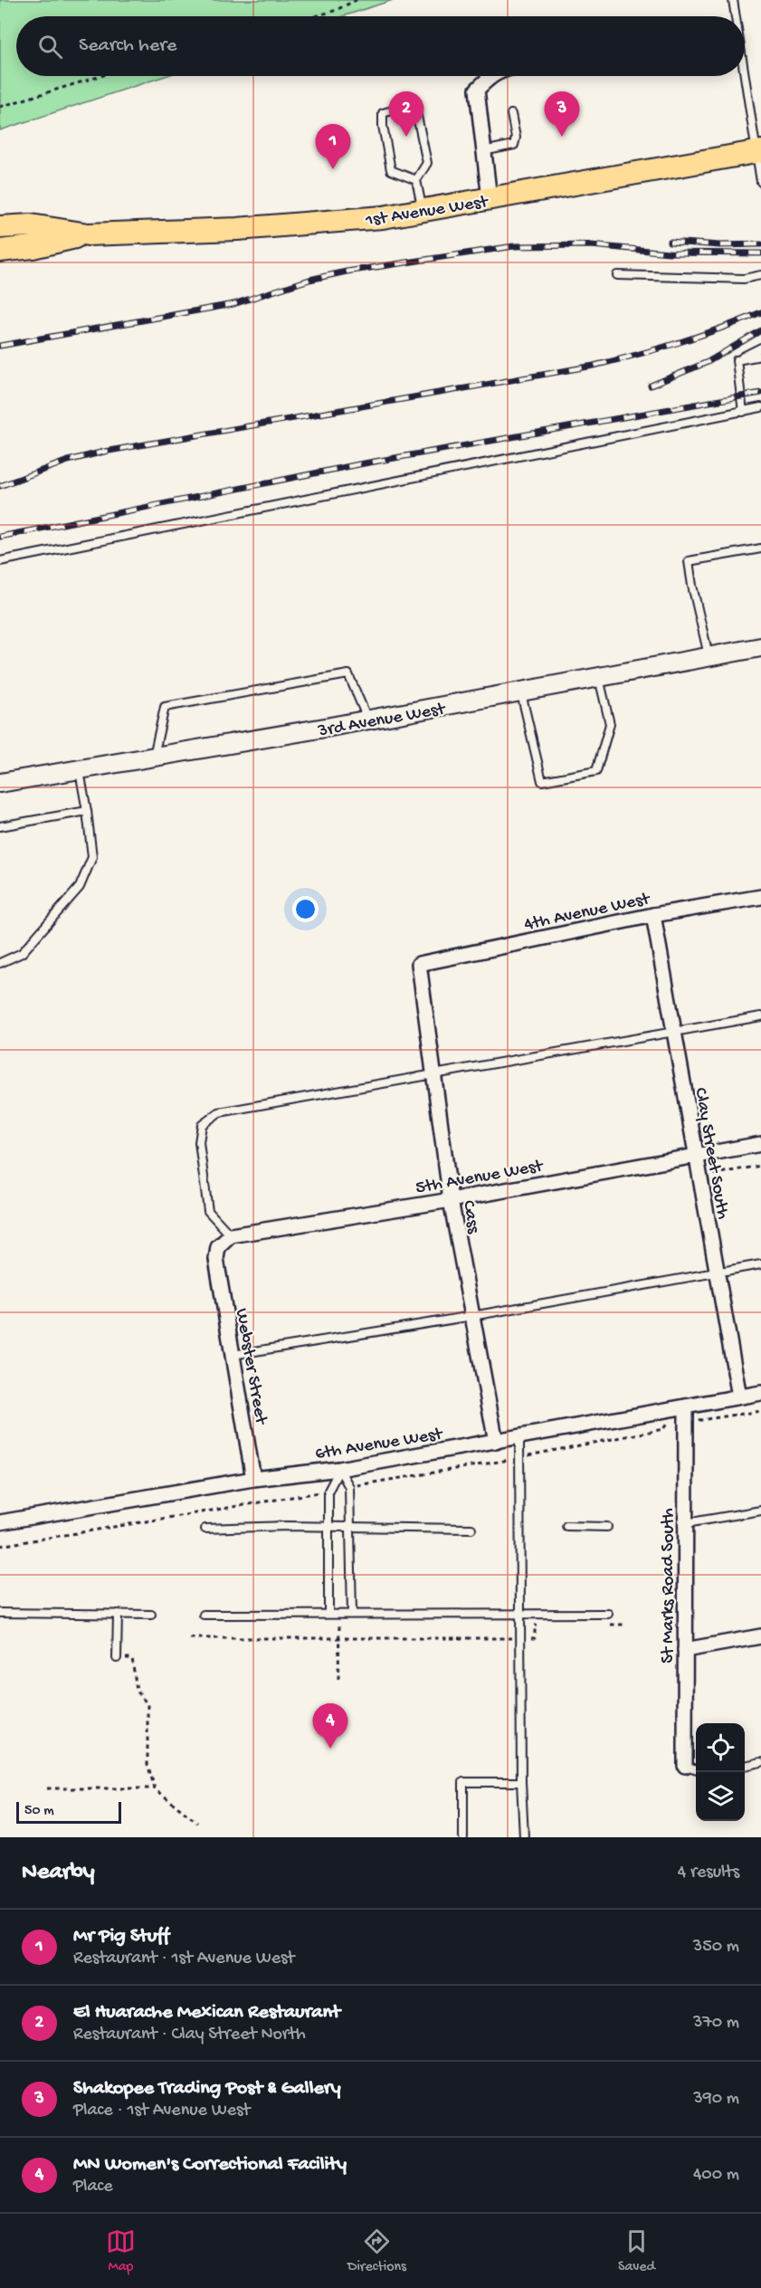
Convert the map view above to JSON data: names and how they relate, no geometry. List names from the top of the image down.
{
  "streets": {
    "main road": ["1st Avenue West"],
    "street": [
      "3rd Avenue West",
      "4th Avenue West",
      "Clay Street South",
      "5th Avenue West",
      "Cass",
      "Webster Street",
      "6th Avenue West",
      "St Marks Road South"
    ]
  },
  "crossings": [
    ["4th Avenue West", "Clay Street South"],
    ["4th Avenue West", "Cass"],
    ["Clay Street South", "5th Avenue West"],
    ["Clay Street South", "6th Avenue West"],
    ["5th Avenue West", "Cass"],
    ["5th Avenue West", "Webster Street"],
    ["Cass", "6th Avenue West"],
    ["Webster Street", "6th Avenue West"],
    ["6th Avenue West", "St Marks Road South"]
  ],
  "scale_bar": "50 m",
  "page": {
    "search": "Search here",
    "pins": [
      "2",
      "3",
      "1",
      "4"
    ],
    "scale": "50 m",
    "heading": ["Nearby", "4 results"],
    "list": [
      {
        "mark": "1",
        "name": "Mr Pig Stuff",
        "note": "Restaurant · 1st Avenue West",
        "value": "350 m"
      },
      {
        "mark": "2",
        "name": "El Huarache Mexican Restaurant",
        "note": "Restaurant · Clay Street North",
        "value": "370 m"
      },
      {
        "mark": "3",
        "name": "Shakopee Trading Post & Gallery",
        "note": "Place · 1st Avenue West",
        "value": "390 m"
      },
      {
        "mark": "4",
        "name": "MN Women's Correctional Facility",
        "note": "Place",
        "value": "400 m"
      }
    ],
    "nav": ["Map", "Directions", "Saved"]
  }
}
